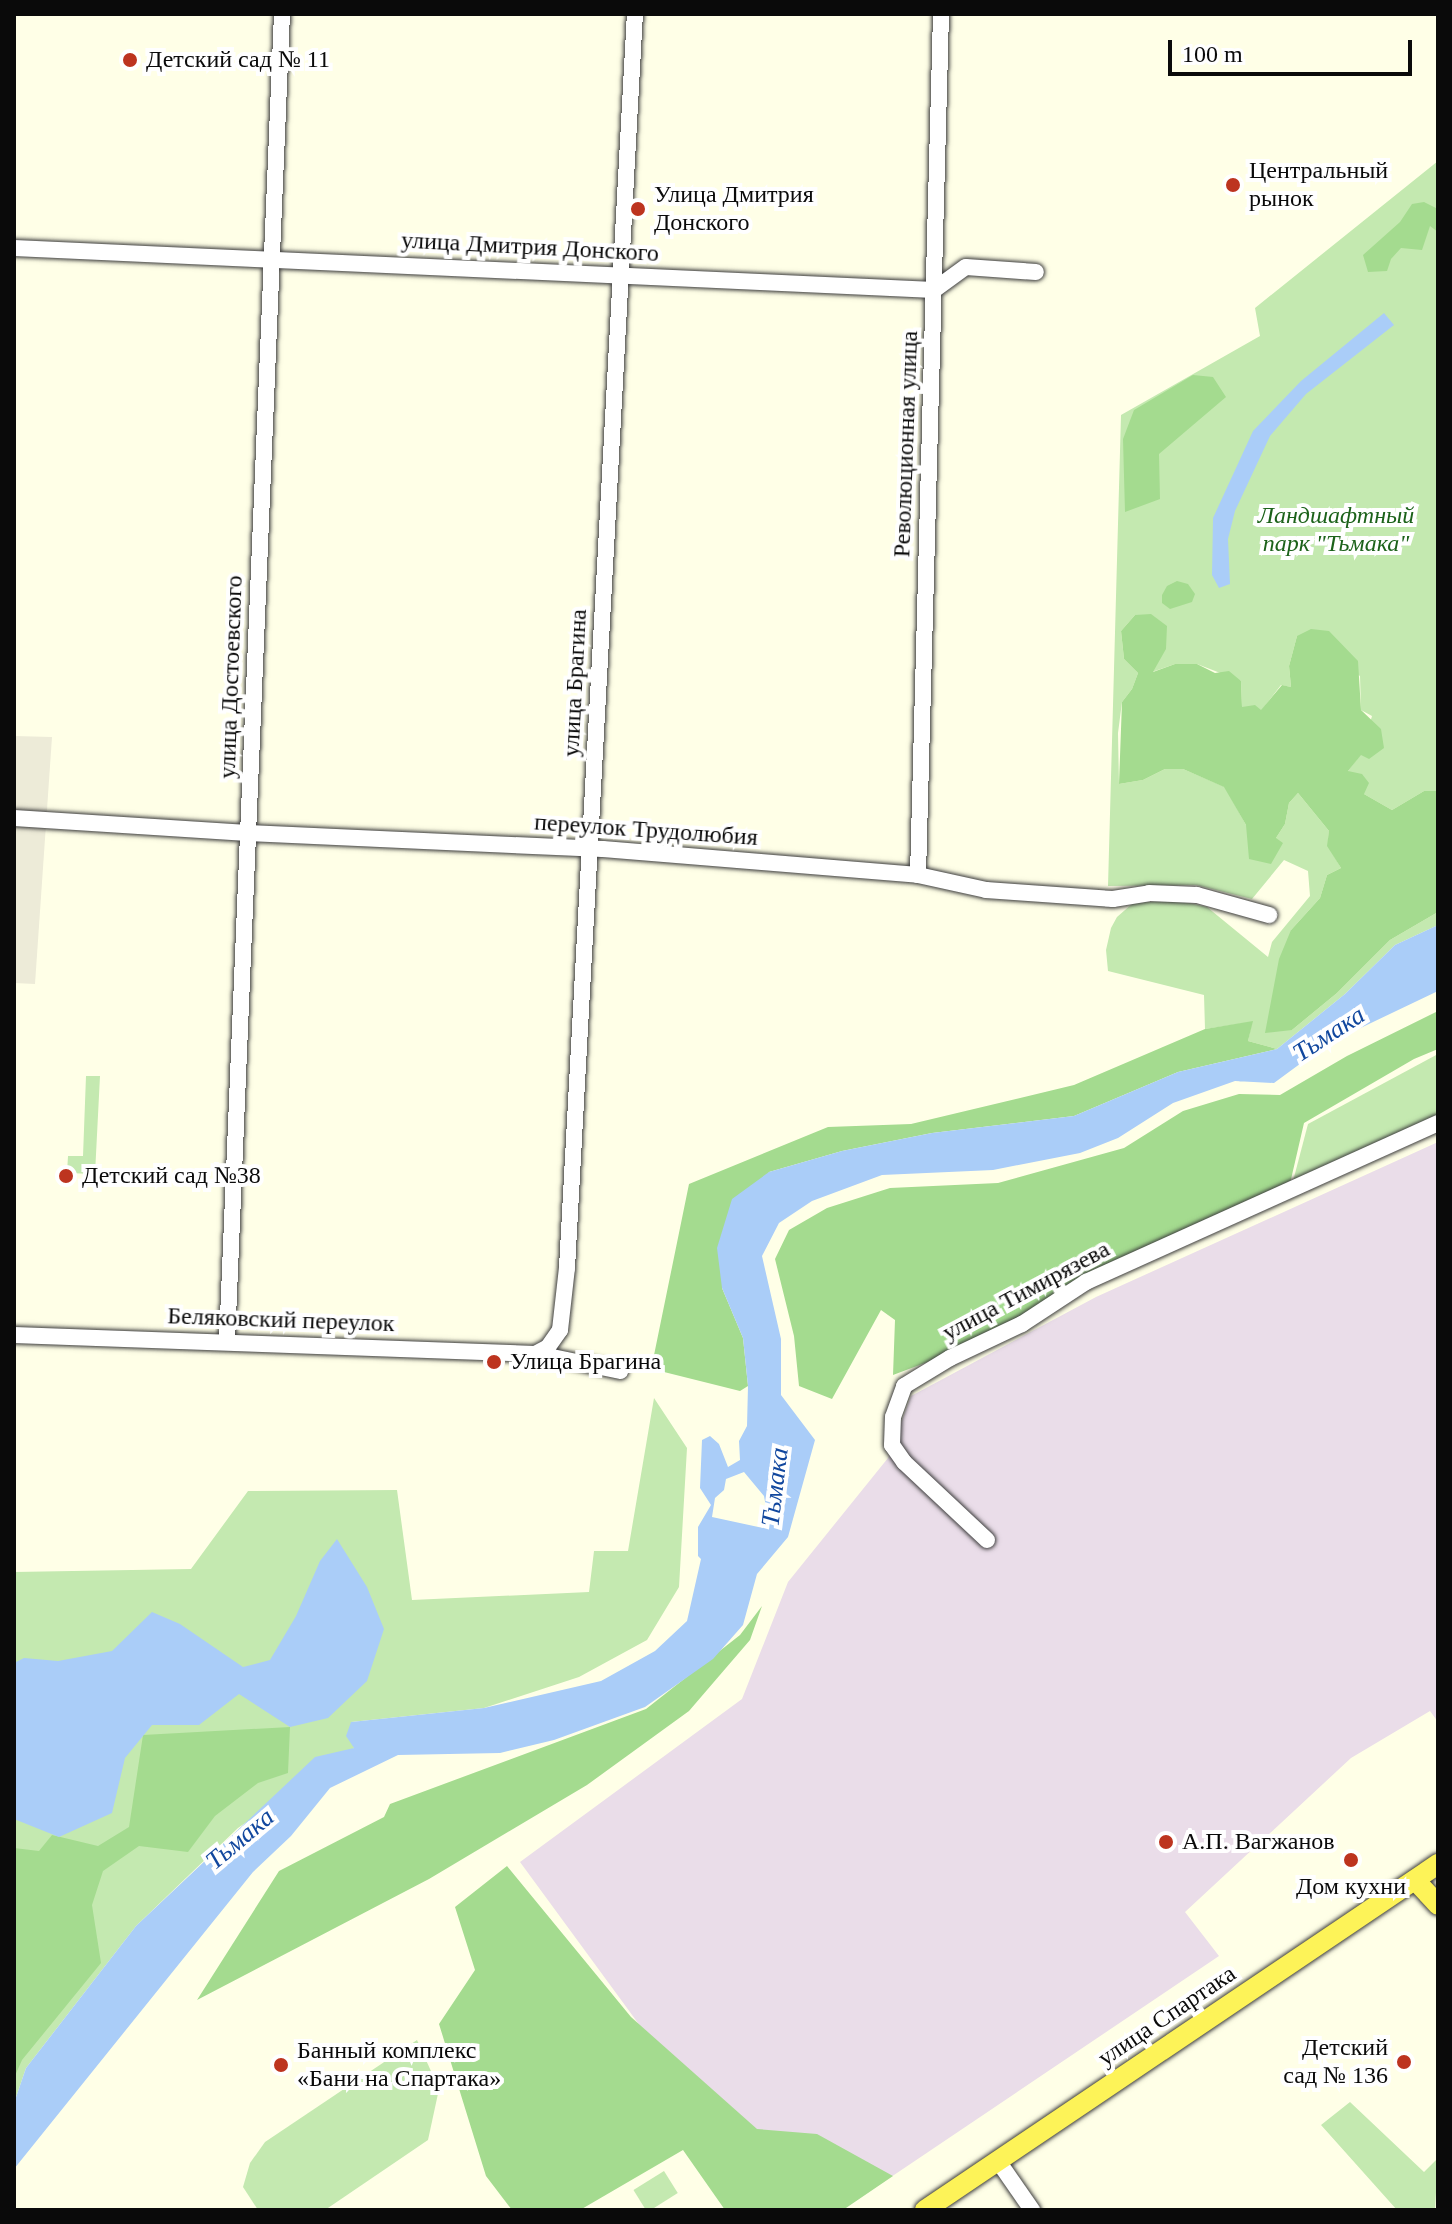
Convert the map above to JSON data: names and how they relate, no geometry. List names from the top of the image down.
{
  "streets": {
    "main road": ["улица Спартака"],
    "street": [
      "улица Дмитрия Донского",
      "Революционная улица",
      "улица Достоевского",
      "улица Брагина",
      "переулок Трудолюбия",
      "улица Тимирязева",
      "Беляковский переулок"
    ]
  },
  "crossings": [
    ["улица Дмитрия Донского", "Революционная улица"],
    ["улица Дмитрия Донского", "улица Достоевского"],
    ["улица Дмитрия Донского", "улица Брагина"],
    ["Революционная улица", "переулок Трудолюбия"],
    ["улица Достоевского", "переулок Трудолюбия"],
    ["улица Достоевского", "Беляковский переулок"],
    ["улица Брагина", "переулок Трудолюбия"],
    ["улица Брагина", "Беляковский переулок"]
  ],
  "water": ["Тьмака"],
  "parks": ["Ландшафтный парк \"Тьмака\""],
  "places": [
    "Детский сад № 11",
    "Центральный рынок",
    "Улица Дмитрия Донского",
    "Детский сад №38",
    "Улица Брагина",
    "А.П. Вагжанов",
    "Дом кухни",
    "Детский сад № 136",
    "Банный комплекс «Бани на Спартака»"
  ],
  "scale_bar": "100 m"
}
